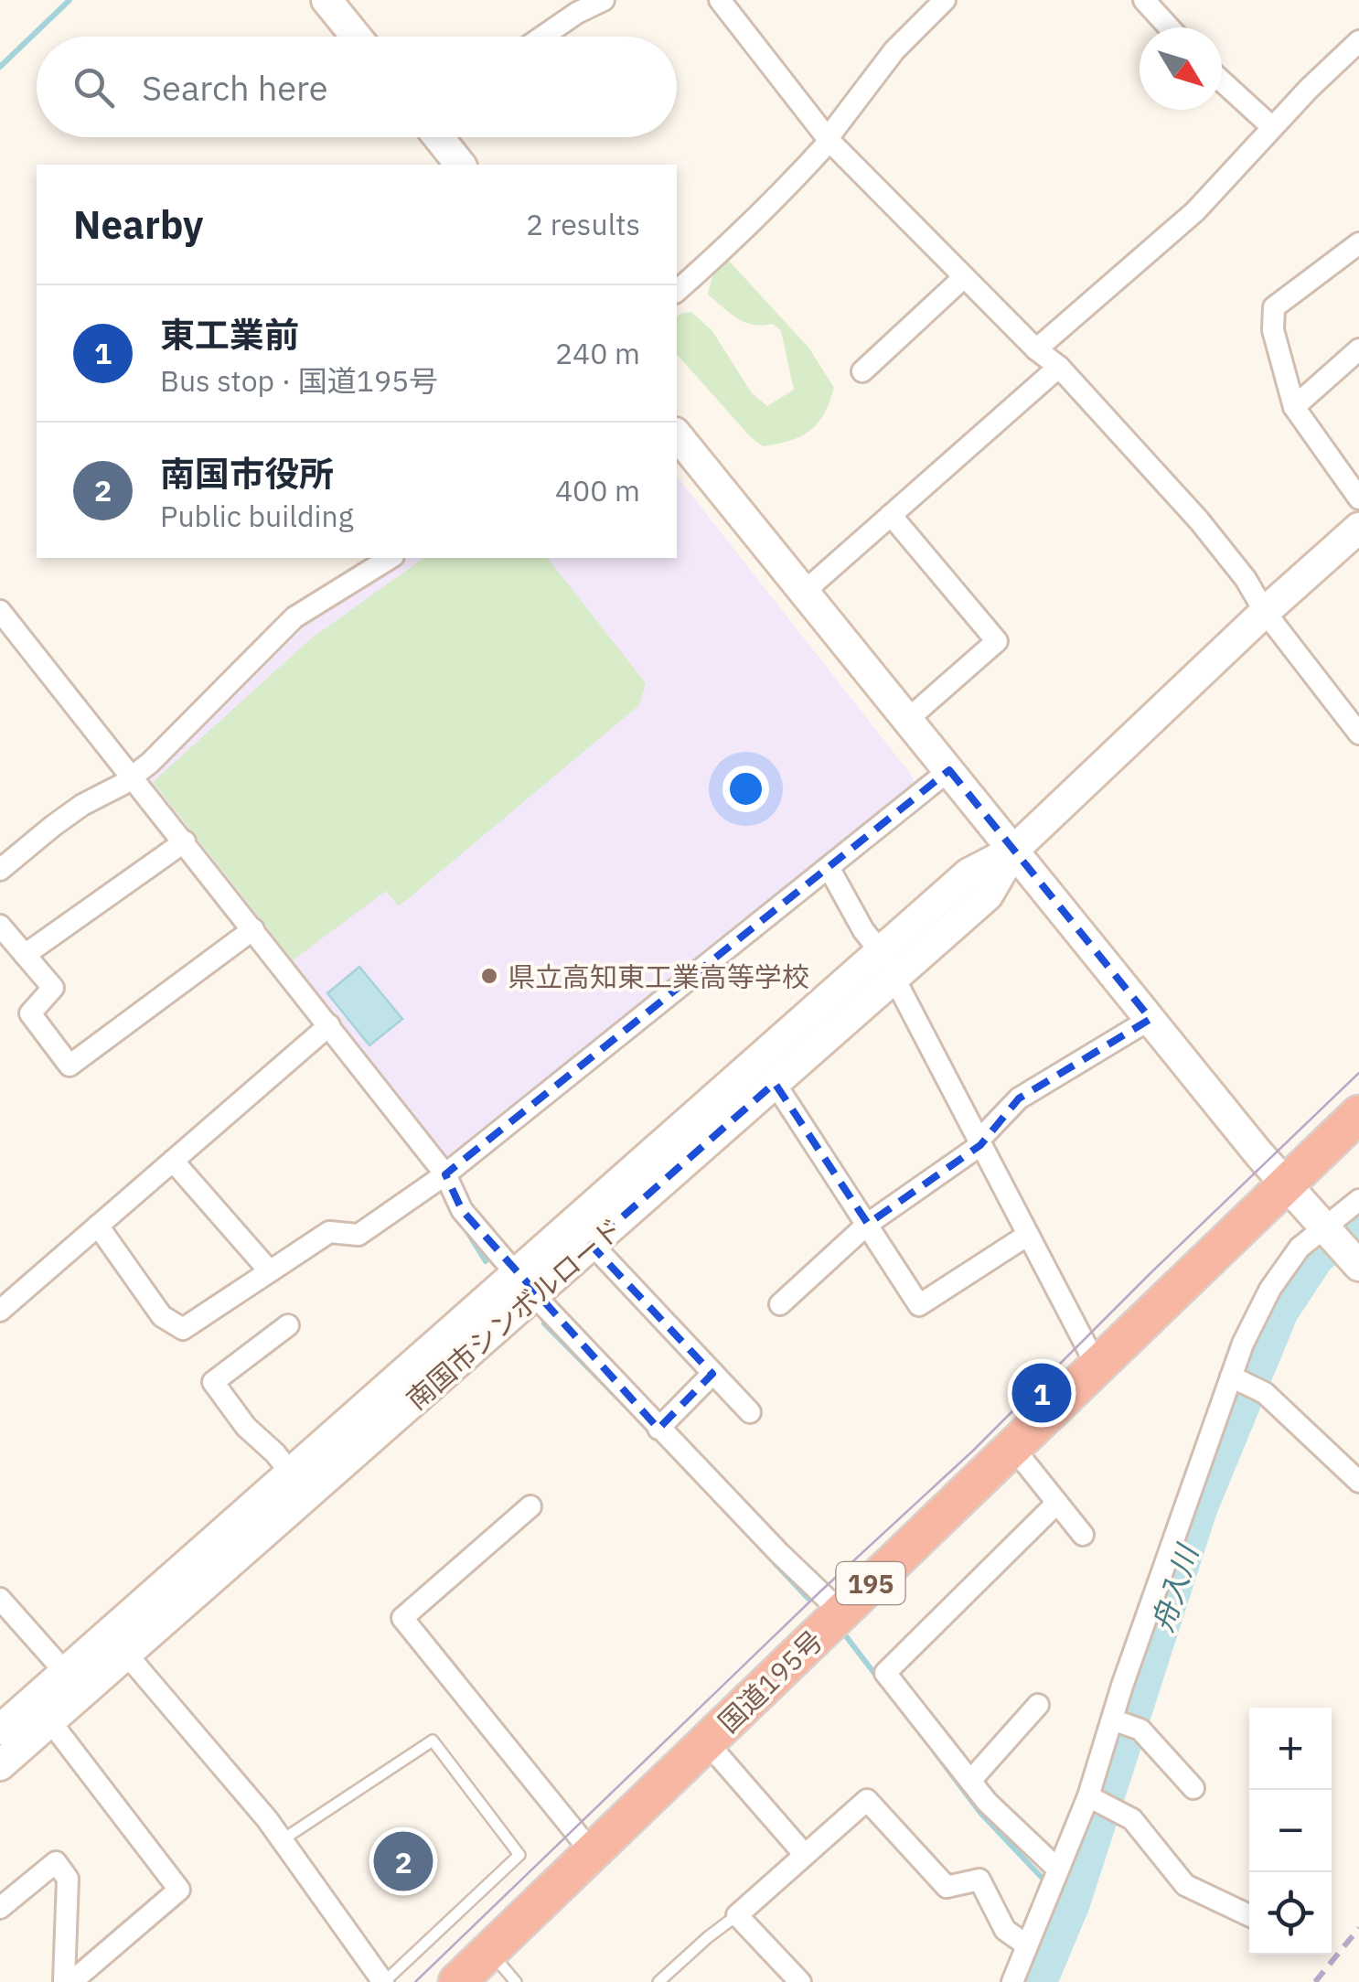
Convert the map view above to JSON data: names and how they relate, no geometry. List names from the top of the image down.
{
  "streets": {
    "highway": ["195", "国道195号"],
    "street": ["南国市シンボルロード"]
  },
  "water": ["舟入川"],
  "places": ["県立高知東工業高等学校"],
  "north": "bottom right",
  "page": {
    "search": "Search here",
    "heading": ["Nearby", "2 results"],
    "list": [
      {
        "mark": "1",
        "name": "東工業前",
        "note": "Bus stop · 国道195号",
        "value": "240 m"
      },
      {
        "mark": "2",
        "name": "南国市役所",
        "note": "Public building",
        "value": "400 m"
      }
    ],
    "pins": ["1", "2"],
    "map_buttons": ["+", "−"]
  }
}
